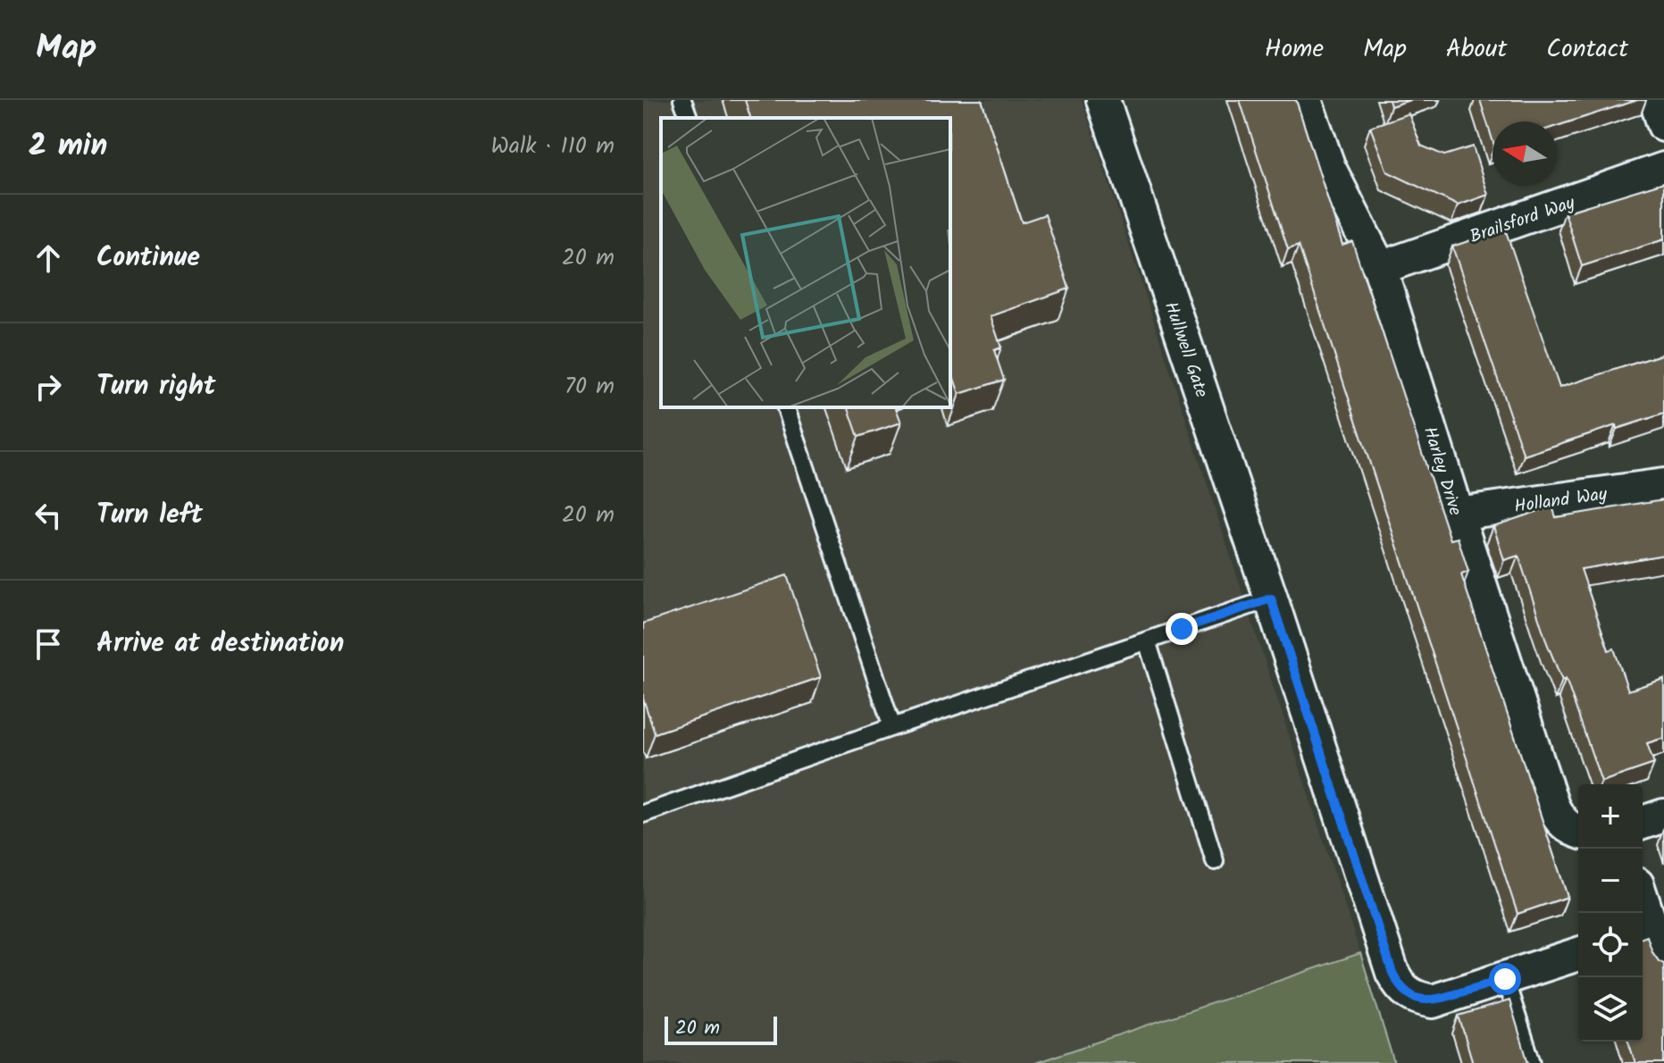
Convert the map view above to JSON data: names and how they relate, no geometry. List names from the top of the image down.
{
  "streets": {
    "street": [
      "Brailsford Way",
      "Hullwell Gate",
      "Harley Drive",
      "Holland Way"
    ]
  },
  "crossings": [
    ["Brailsford Way", "Harley Drive"],
    ["Harley Drive", "Holland Way"]
  ],
  "scale_bar": "20 m",
  "north": "left",
  "page": {
    "header": "Map",
    "nav": [
      "Home",
      "Map",
      "About",
      "Contact"
    ],
    "heading": ["2 min", "Walk · 110 m"],
    "list": [
      ["Continue", "20 m"],
      ["Turn right", "70 m"],
      ["Turn left", "20 m"],
      "Arrive at destination"
    ],
    "map_buttons": ["+", "−"],
    "scale": "20 m"
  }
}
